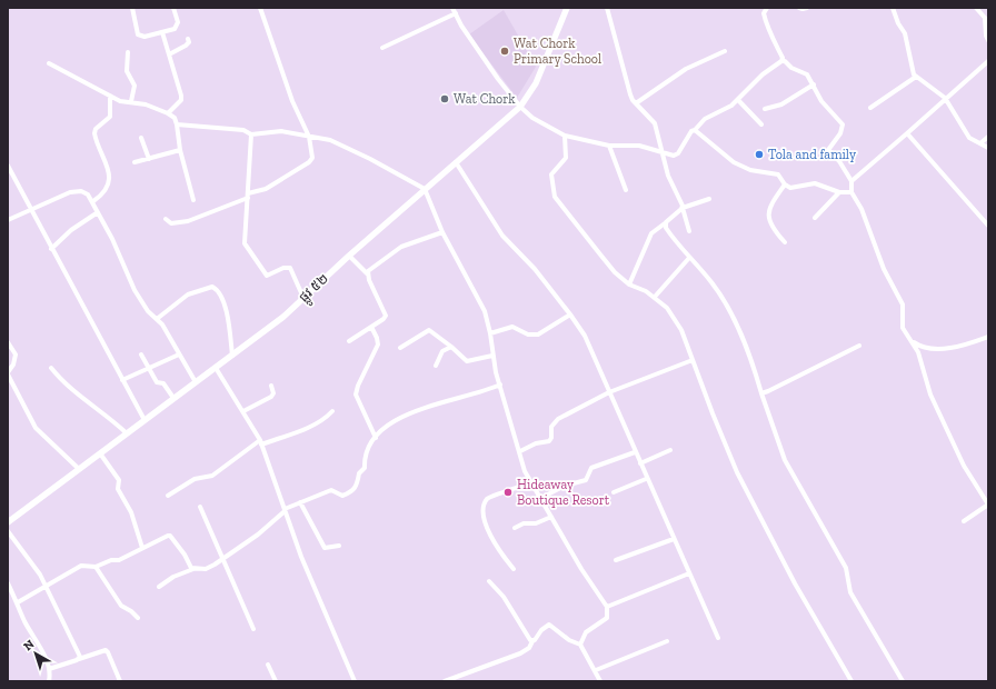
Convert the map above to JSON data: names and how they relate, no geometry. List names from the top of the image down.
{
  "streets": {
    "street": ["ផ្លូវ ៥២"]
  },
  "places": [
    "Wat Chork Primary School",
    "Wat Chork",
    "Tola and family",
    "Hideaway Boutique Resort"
  ],
  "north": "top left"
}
